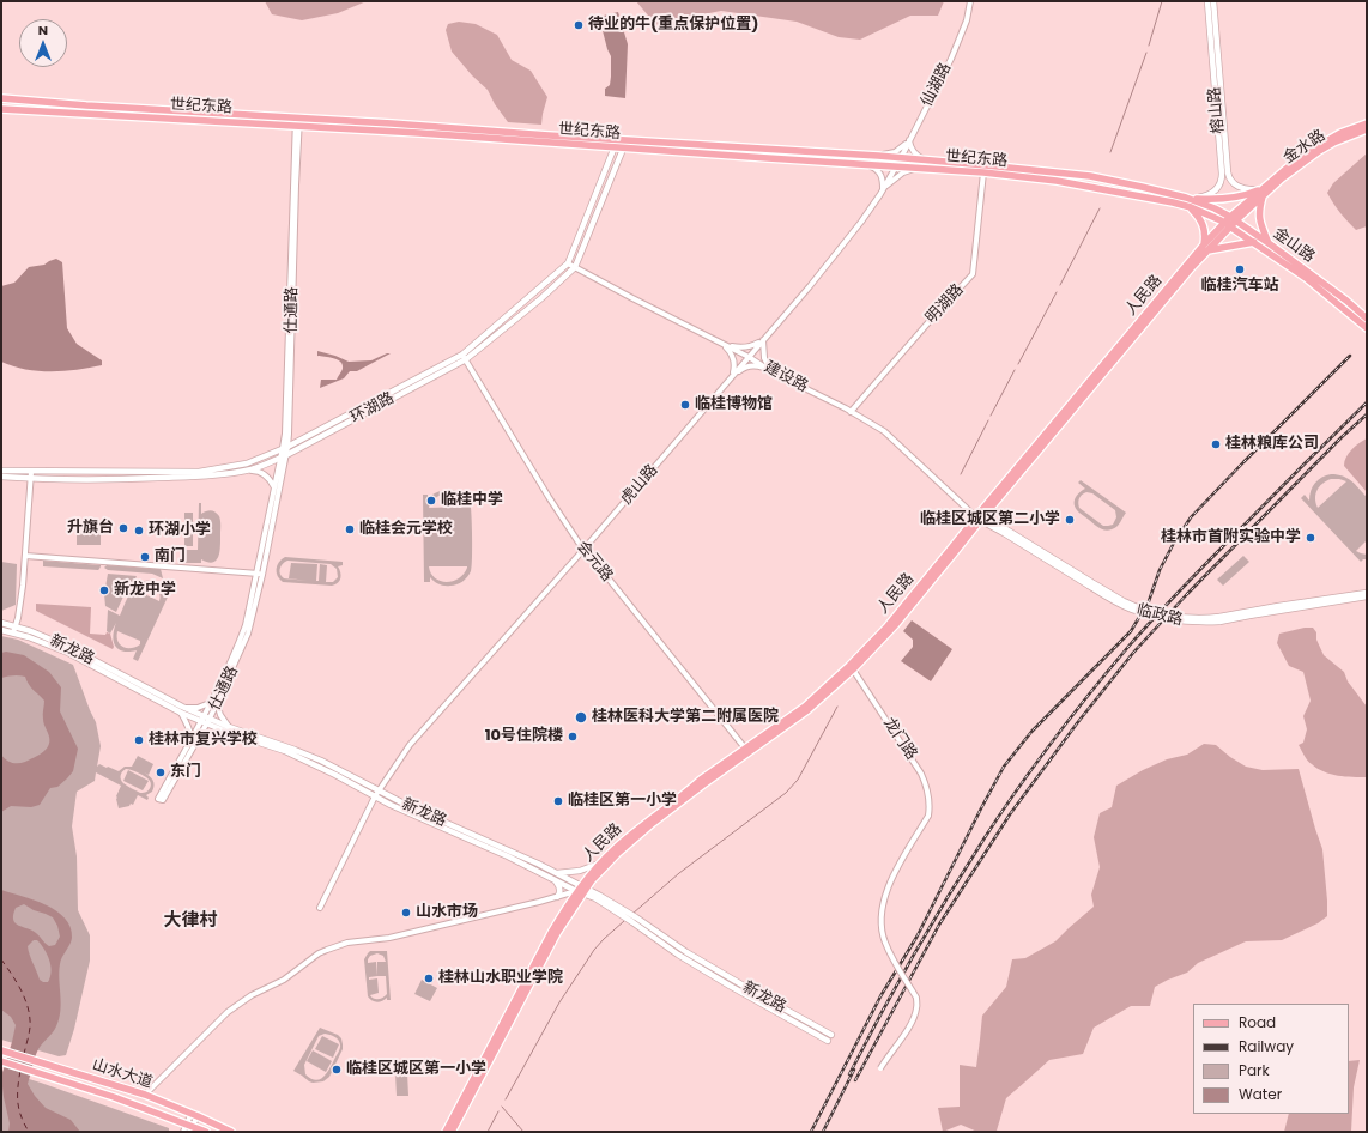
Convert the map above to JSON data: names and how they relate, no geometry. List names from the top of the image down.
{
  "streets": {
    "main road": [
      "世纪东路",
      "榕山路",
      "金水路",
      "金山路",
      "人民路",
      "环湖路",
      "临政路",
      "新龙路",
      "山水大道"
    ],
    "street": [
      "仙湖路",
      "明湖路",
      "仕通路",
      "建设路",
      "虎山路",
      "会元路",
      "龙门路"
    ]
  },
  "crossings": [
    ["仙湖路", "世纪东路"],
    ["仙湖路", "虎山路"],
    ["世纪东路", "榕山路"],
    ["世纪东路", "金山路"],
    ["世纪东路", "明湖路"],
    ["世纪东路", "仕通路"],
    ["世纪东路", "环湖路"],
    ["世纪东路", "虎山路"],
    ["榕山路", "金水路"],
    ["榕山路", "金山路"],
    ["金水路", "金山路"],
    ["金水路", "人民路"],
    ["金山路", "人民路"],
    ["人民路", "建设路"],
    ["人民路", "会元路"],
    ["人民路", "临政路"],
    ["人民路", "新龙路"],
    ["人民路", "龙门路"],
    ["明湖路", "建设路"],
    ["仕通路", "环湖路"],
    ["仕通路", "新龙路"],
    ["建设路", "环湖路"],
    ["建设路", "虎山路"],
    ["建设路", "临政路"],
    ["环湖路", "会元路"],
    ["虎山路", "会元路"],
    ["虎山路", "新龙路"]
  ],
  "districts": ["大律村"],
  "places": [
    "待业的牛(重点保护位置)",
    "临桂汽车站",
    "临桂博物馆",
    "桂林粮库公司",
    "临桂中学",
    "临桂区城区第二小学",
    "升旗台",
    "临桂会元学校",
    "环湖小学",
    "桂林市首附实验中学",
    "南门",
    "新龙中学",
    "桂林医科大学第二附属医院",
    "10号住院楼",
    "桂林市复兴学校",
    "东门",
    "临桂区第一小学",
    "山水市场",
    "桂林山水职业学院",
    "临桂区城区第一小学"
  ],
  "legend": [
    "Road",
    "Railway",
    "Park",
    "Water"
  ],
  "north": "top"
}
